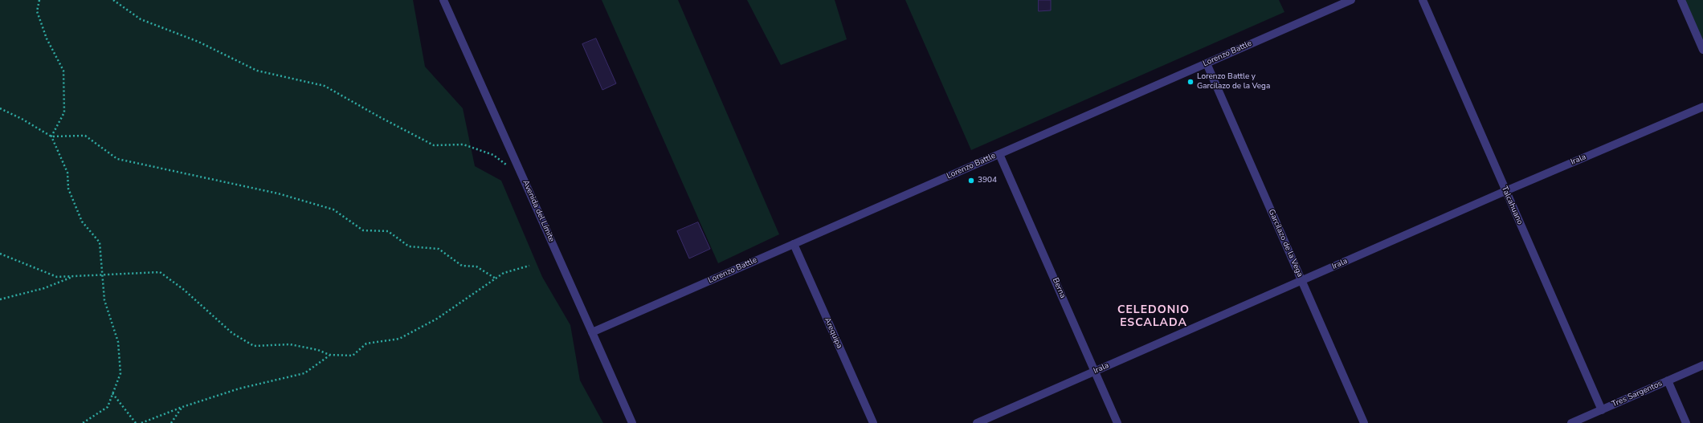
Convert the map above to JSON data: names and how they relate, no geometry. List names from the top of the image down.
{
  "streets": {
    "street": [
      "Lorenzo Battle",
      "Irala",
      "Talcahuano",
      "Avenida del Límite",
      "Garcilazo de la Vega",
      "Berna",
      "Arequipa",
      "Tres Sargentos"
    ]
  },
  "crossings": [
    ["Lorenzo Battle", "Avenida del Límite"],
    ["Lorenzo Battle", "Garcilazo de la Vega"],
    ["Lorenzo Battle", "Berna"],
    ["Lorenzo Battle", "Arequipa"],
    ["Irala", "Talcahuano"],
    ["Irala", "Garcilazo de la Vega"],
    ["Irala", "Berna"],
    ["Talcahuano", "Tres Sargentos"]
  ],
  "districts": ["CELEDONIO ESCALADA"],
  "places": ["Lorenzo Battle y Garcilazo de la Vega", "3904"]
}
